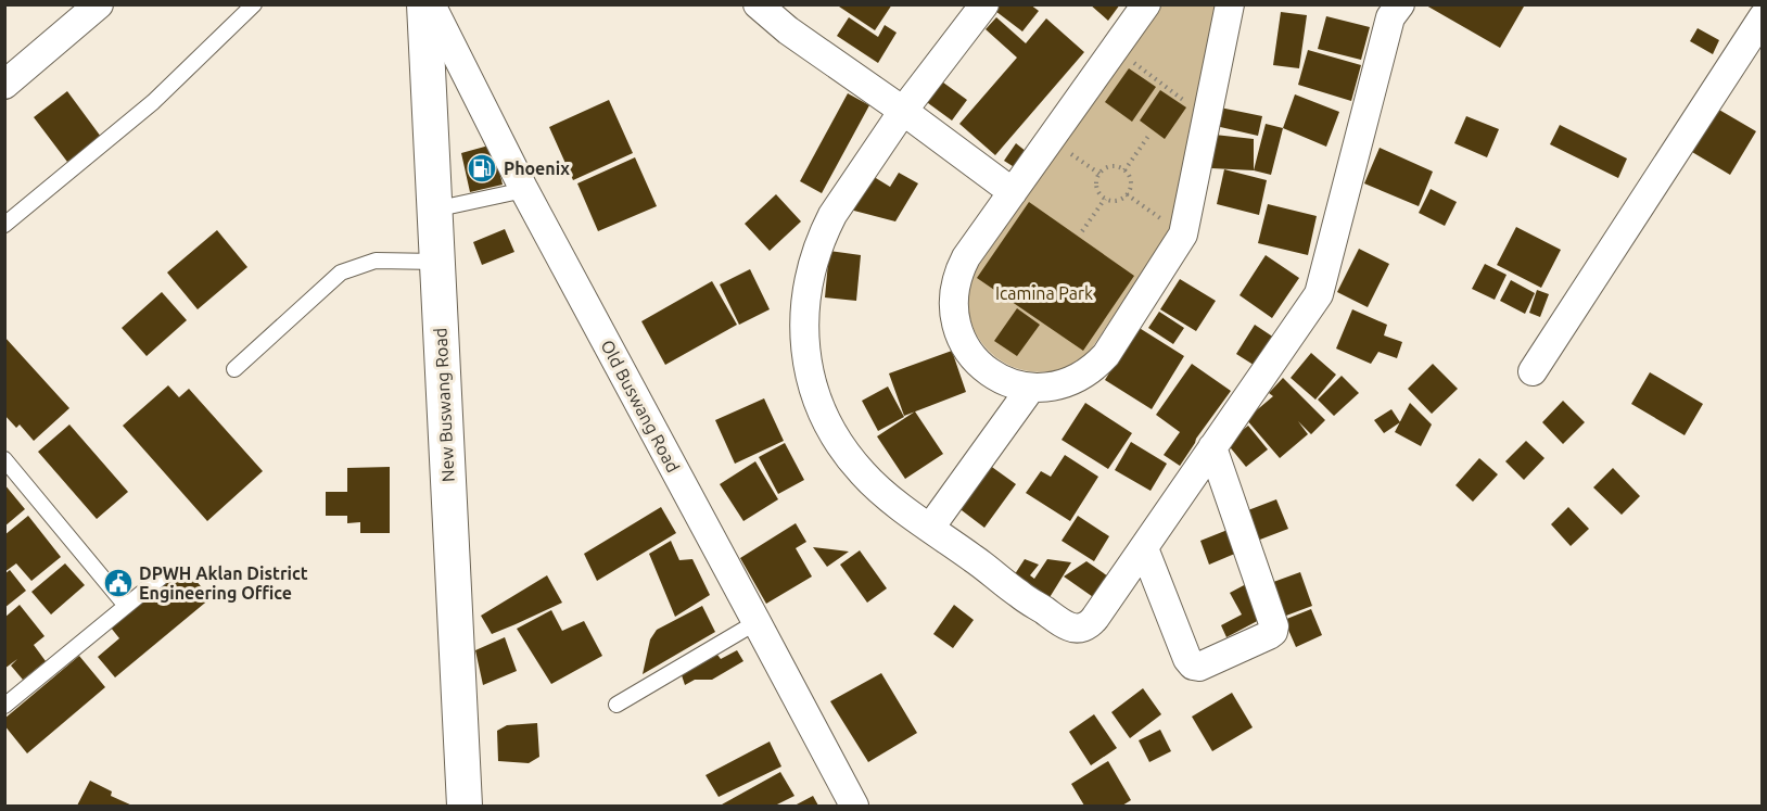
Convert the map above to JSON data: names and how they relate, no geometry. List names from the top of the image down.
{
  "streets": {
    "street": ["New Buswang Road", "Old Buswang Road"]
  },
  "parks": ["Icamina Park"],
  "places": {
    "fuel station": ["Phoenix"],
    "public building": ["DPWH Aklan District Engineering Office"]
  }
}
